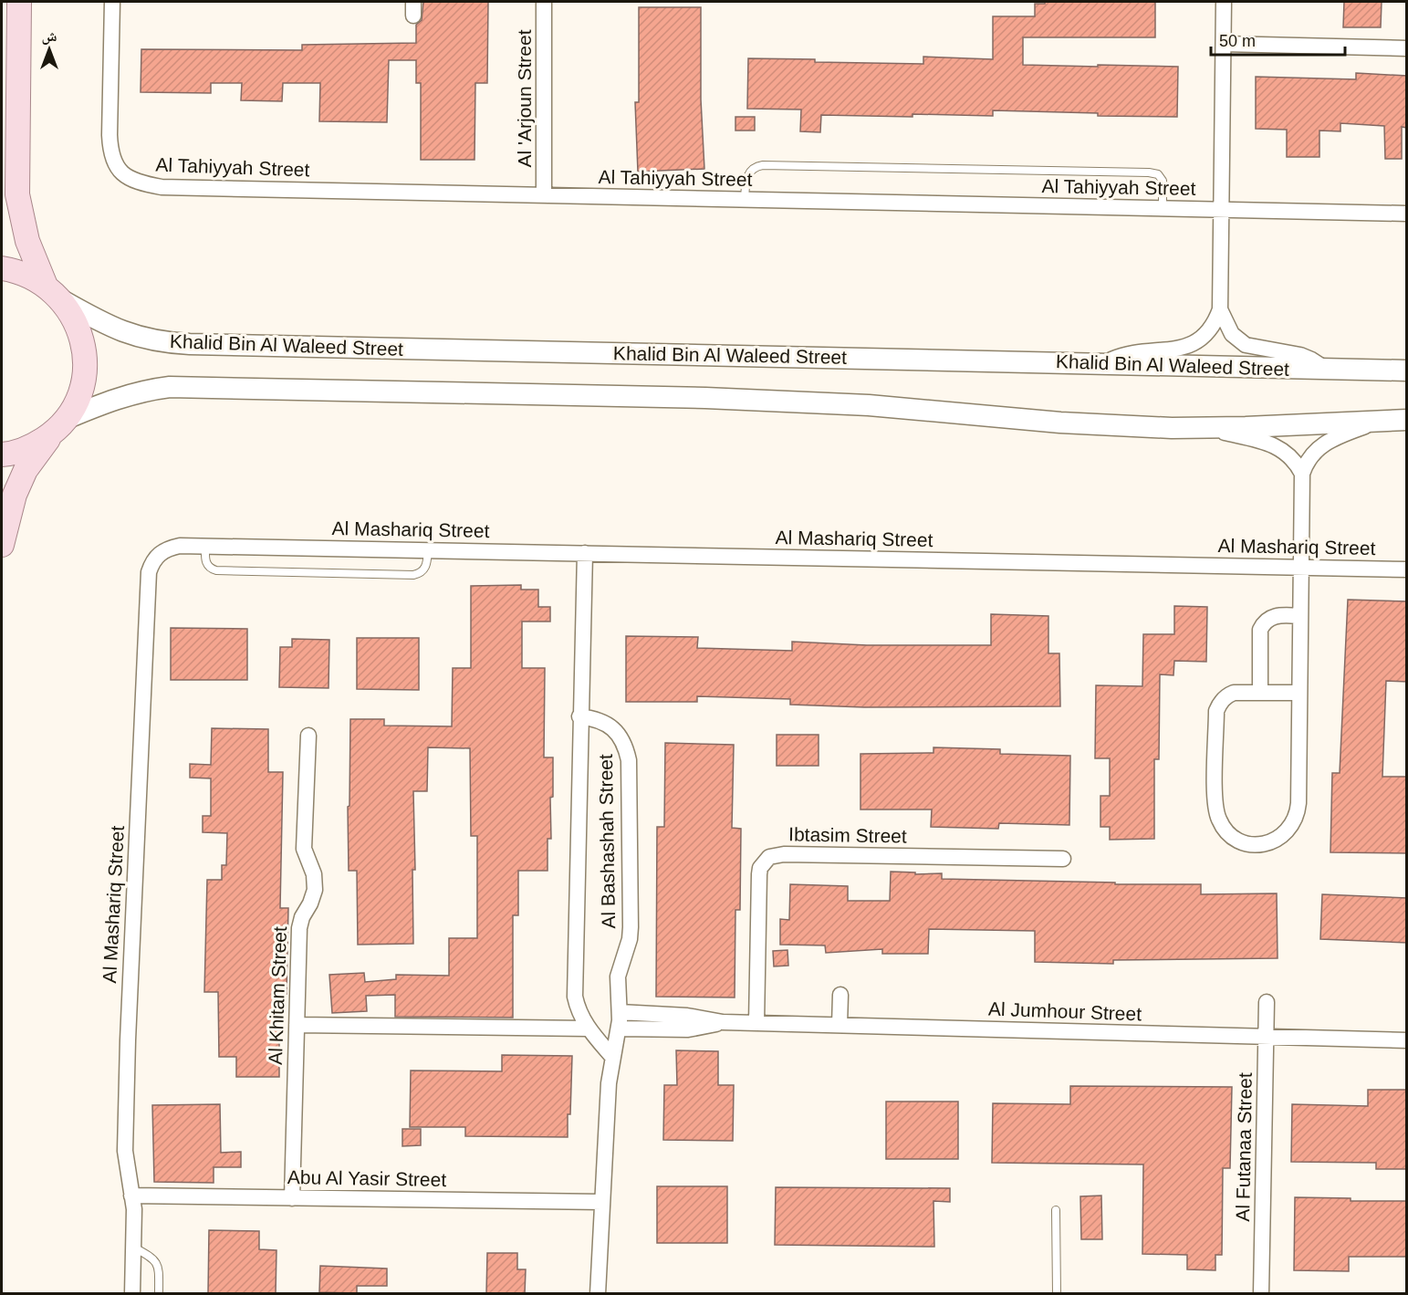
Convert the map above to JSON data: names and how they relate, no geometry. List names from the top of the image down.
{
  "streets": {
    "street": [
      "Al 'Arjoun Street",
      "Al Tahiyyah Street",
      "Khalid Bin Al Waleed Street",
      "Al Mashariq Street",
      "Ibtasim Street",
      "Al Bashashah Street",
      "Al Khitam Street",
      "Al Jumhour Street",
      "Al Futanaa Street",
      "Abu Al Yasir Street"
    ]
  },
  "crossings": [
    ["Al 'Arjoun Street", "Al Tahiyyah Street"],
    ["Al Mashariq Street", "Al Bashashah Street"],
    ["Al Mashariq Street", "Abu Al Yasir Street"],
    ["Ibtasim Street", "Al Jumhour Street"],
    ["Al Bashashah Street", "Al Jumhour Street"],
    ["Al Bashashah Street", "Abu Al Yasir Street"],
    ["Al Khitam Street", "Abu Al Yasir Street"],
    ["Al Jumhour Street", "Al Futanaa Street"]
  ],
  "scale_bar": "50 m",
  "north": "top"
}
